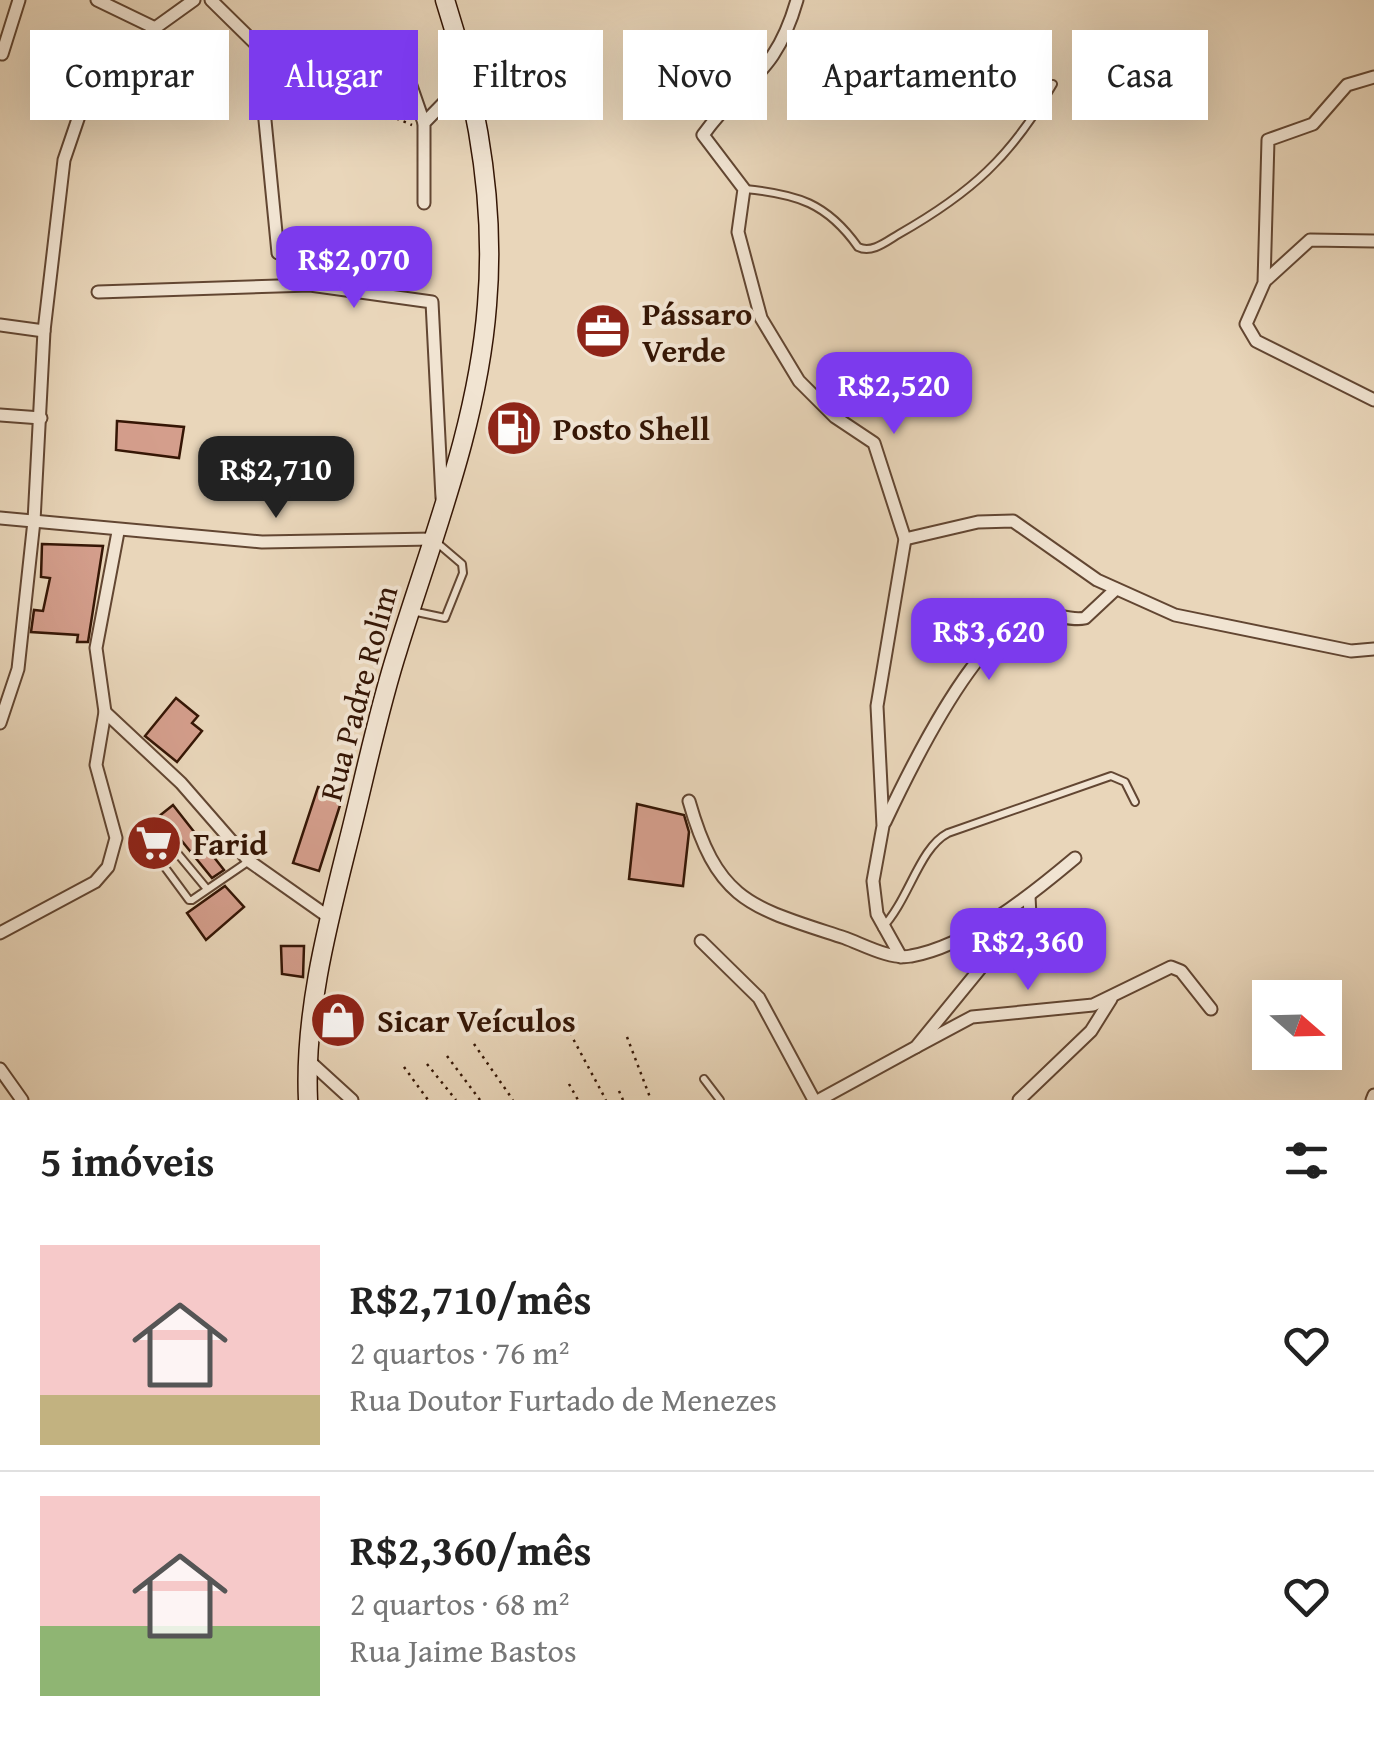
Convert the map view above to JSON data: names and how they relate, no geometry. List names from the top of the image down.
{
  "streets": {
    "main road": ["Rua Padre Rolim"]
  },
  "places": {
    "office": ["Pássaro Verde"],
    "fuel station": ["Posto Shell"],
    "supermarket": ["Farid"],
    "shop": ["Sicar Veículos"]
  },
  "north": "right",
  "page": {
    "chip": [
      "Comprar",
      "Alugar",
      "Filtros",
      "Novo",
      "Apartamento",
      "Casa"
    ],
    "price": [
      "R$2,070",
      "R$2,520",
      "R$2,710",
      "R$3,620",
      "R$2,360"
    ],
    "heading": "5 imóveis",
    "list": [
      {
        "name": "R$2,710/mês",
        "note": "2 quartos · 76 m² · Rua Doutor Furtado de Menezes"
      },
      {
        "name": "R$2,360/mês",
        "note": "2 quartos · 68 m² · Rua Jaime Bastos"
      }
    ]
  }
}
